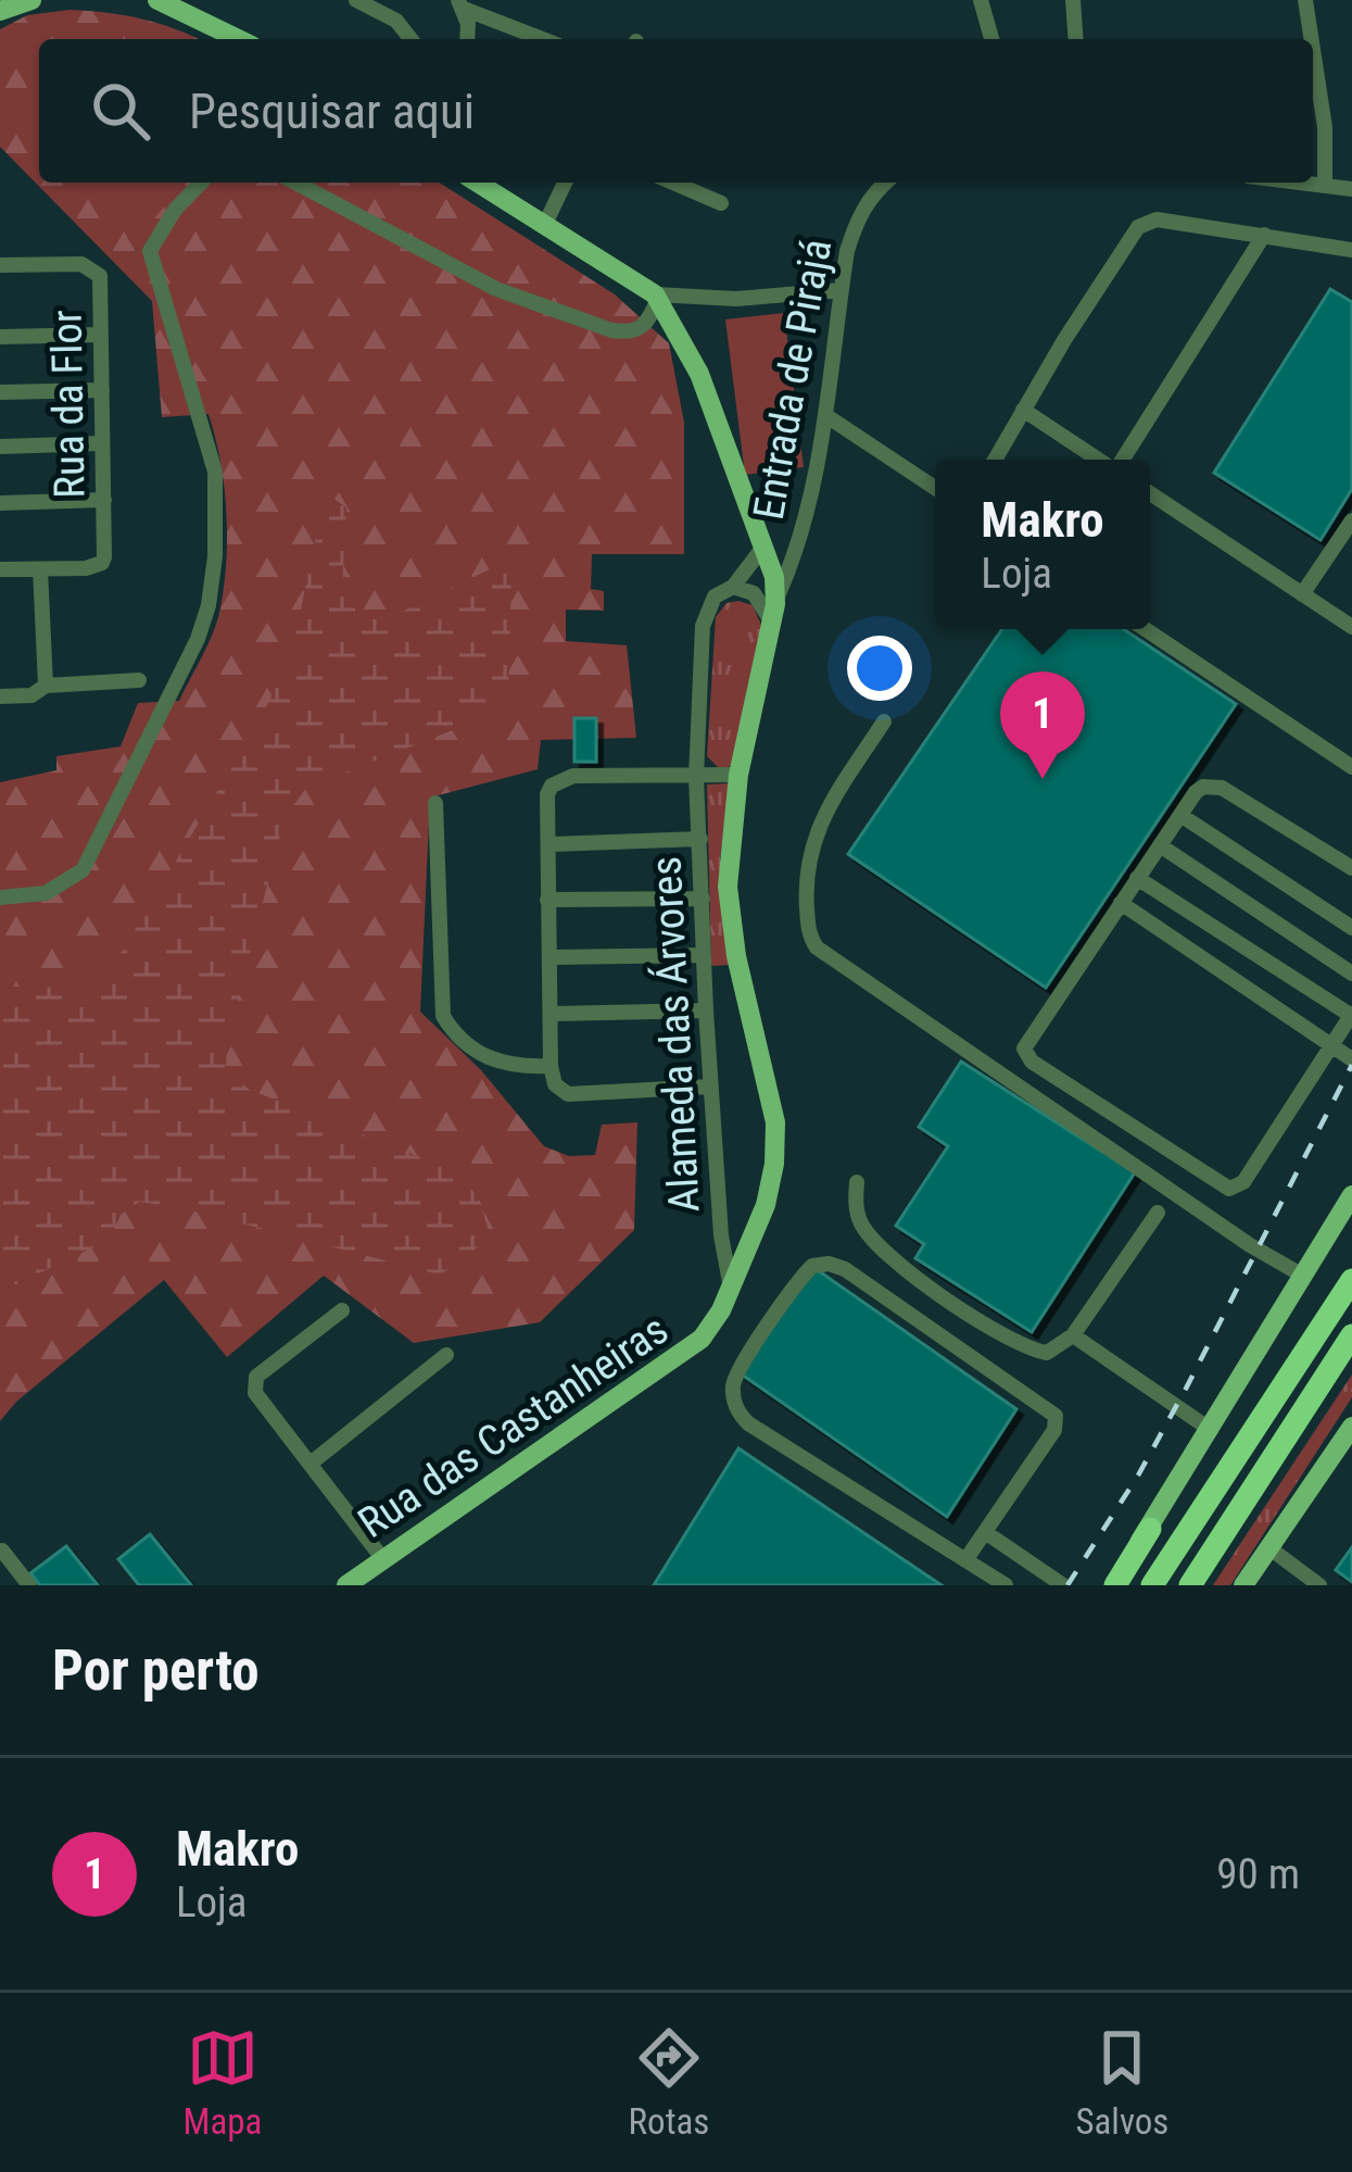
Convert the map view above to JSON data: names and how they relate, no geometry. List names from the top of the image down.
{
  "streets": {
    "main road": ["Rua das Castanheiras"],
    "street": ["Entrada de Pirajá", "Rua da Flor", "Alameda das Árvores"]
  },
  "crossings": [
    ["Entrada de Pirajá", "Rua das Castanheiras"],
    ["Alameda das Árvores", "Rua das Castanheiras"]
  ],
  "page": {
    "search": "Pesquisar aqui",
    "popup": ["Makro", "Loja"],
    "pins": "1",
    "heading": "Por perto",
    "list": [
      {
        "mark": "1",
        "name": "Makro",
        "note": "Loja",
        "value": "90 m"
      }
    ],
    "nav": ["Mapa", "Rotas", "Salvos"]
  }
}
